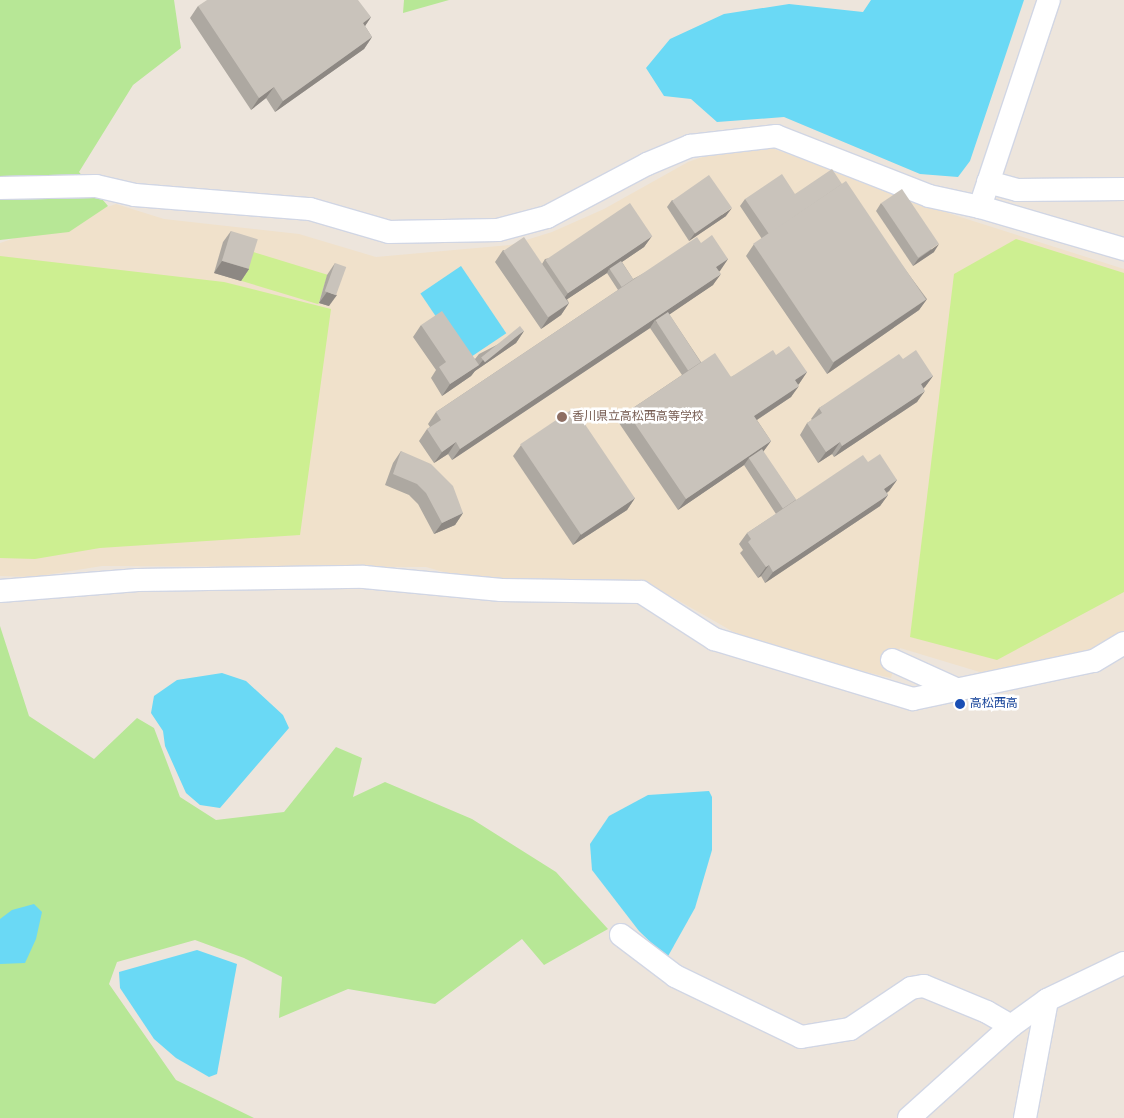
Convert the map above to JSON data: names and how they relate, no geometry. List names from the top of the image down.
{
  "places": ["香川県立高松西高等学校", "高松西高"]
}
